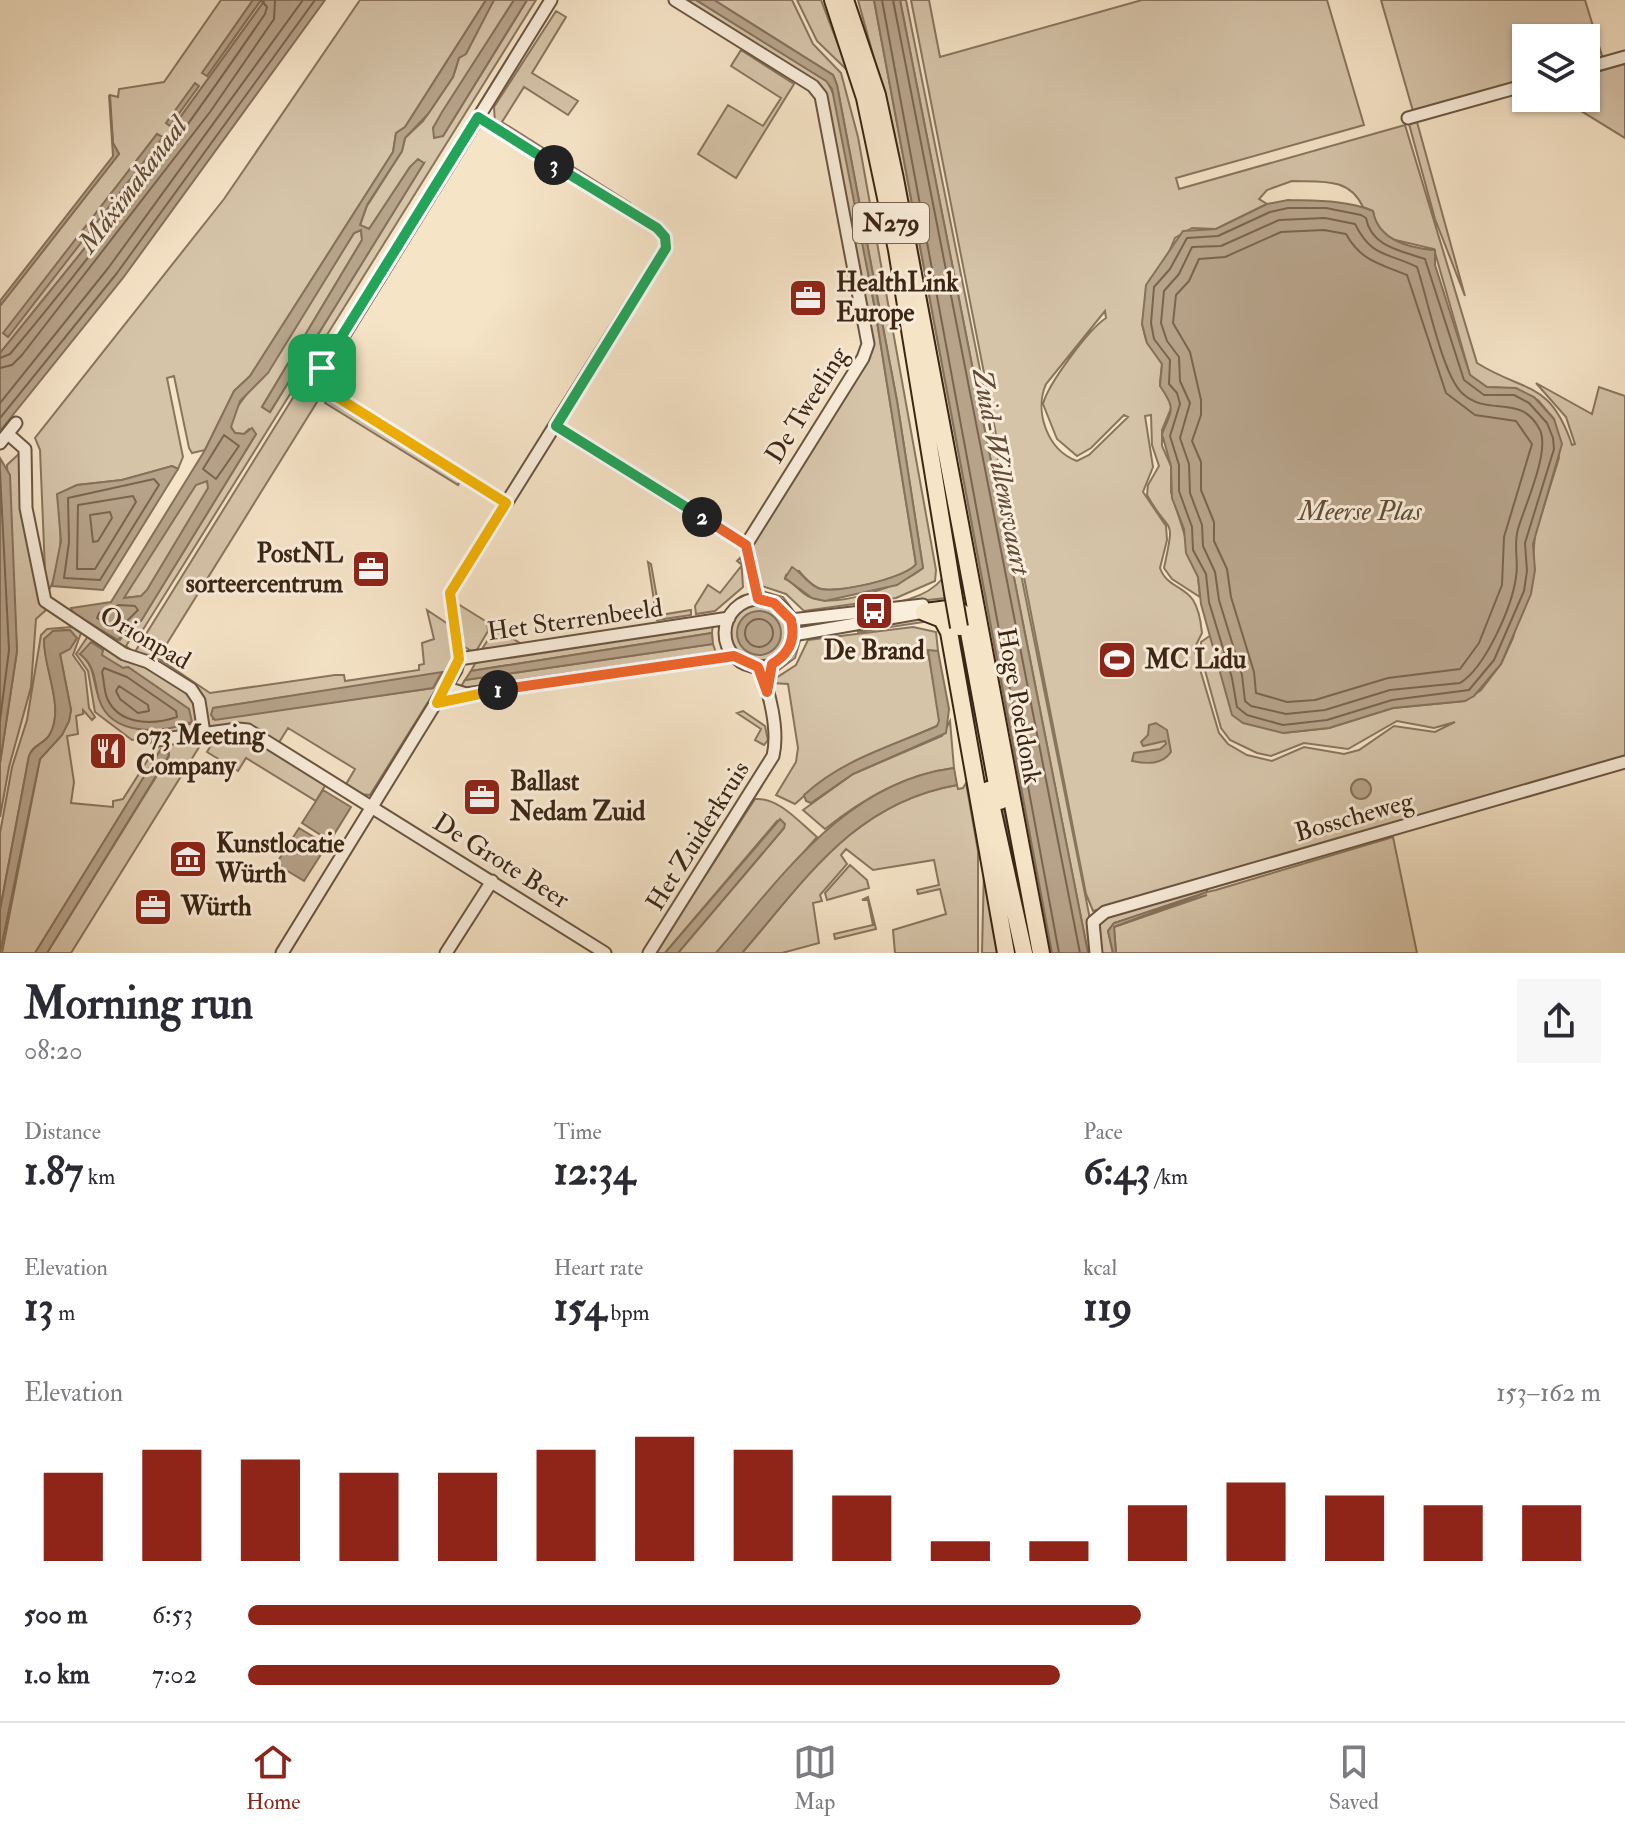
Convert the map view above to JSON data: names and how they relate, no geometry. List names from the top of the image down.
{
  "streets": {
    "highway": ["N279", "Hoge Poeldonk"],
    "street": [
      "De Tweeling",
      "Het Sterrenbeeld",
      "Orionpad",
      "Bosscheweg",
      "Het Zuiderkruis",
      "De Grote Beer"
    ]
  },
  "crossings": [
    ["N279", "Hoge Poeldonk"],
    ["Het Sterrenbeeld", "Het Zuiderkruis"],
    ["Het Sterrenbeeld", "De Grote Beer"],
    ["Orionpad", "De Grote Beer"]
  ],
  "water": ["Máximakanaal", "Zuid-Willemsvaart", "Meerse Plas"],
  "places": {
    "office": [
      "HealthLink Europe",
      "PostNL sorteercentrum",
      "Ballast Nedam Zuid",
      "Würth"
    ],
    "bus stop": ["De Brand"],
    "sports": ["MC Lidu"],
    "restaurant": ["073 Meeting Company"],
    "museum": ["Kunstlocatie Würth"]
  },
  "page": {
    "pins": ["3", "2", "1"],
    "heading": ["Morning run", "08:20"],
    "stats": [
      ["Distance", "1.87 km"],
      ["Time", "12:34"],
      ["Pace", "6:43 /km"],
      ["Elevation", "13 m"],
      ["Heart rate", "154 bpm"],
      ["kcal", "119"]
    ],
    "chart": ["Elevation", "153–162 m"],
    "list": [
      {
        "name": "500 m",
        "note": "6:53"
      },
      {
        "name": "1.0 km",
        "note": "7:02"
      }
    ],
    "tabs": ["Home", "Map", "Saved"]
  }
}
